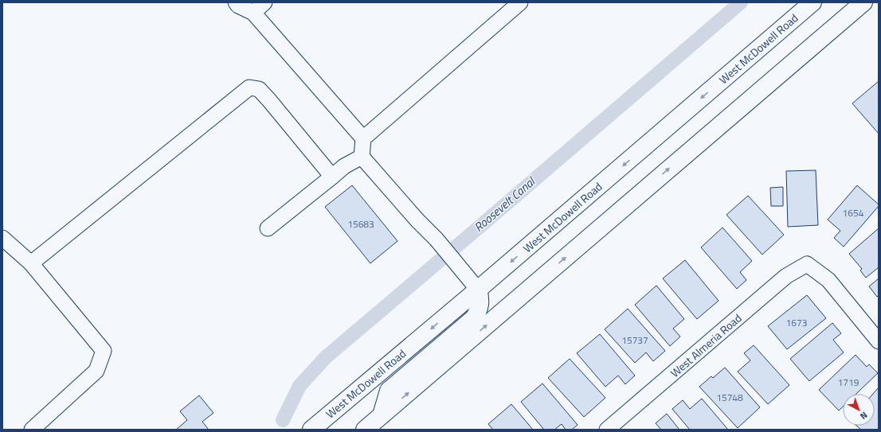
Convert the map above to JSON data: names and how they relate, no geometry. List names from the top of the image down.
{
  "streets": {
    "main road": ["West McDowell Road"],
    "street": ["West Almeria Road"]
  },
  "water": ["Roosevelt Canal"],
  "house_numbers": [
    "1654",
    "15683",
    "1673",
    "15737",
    "1719",
    "15748"
  ],
  "north": "bottom right"
}
